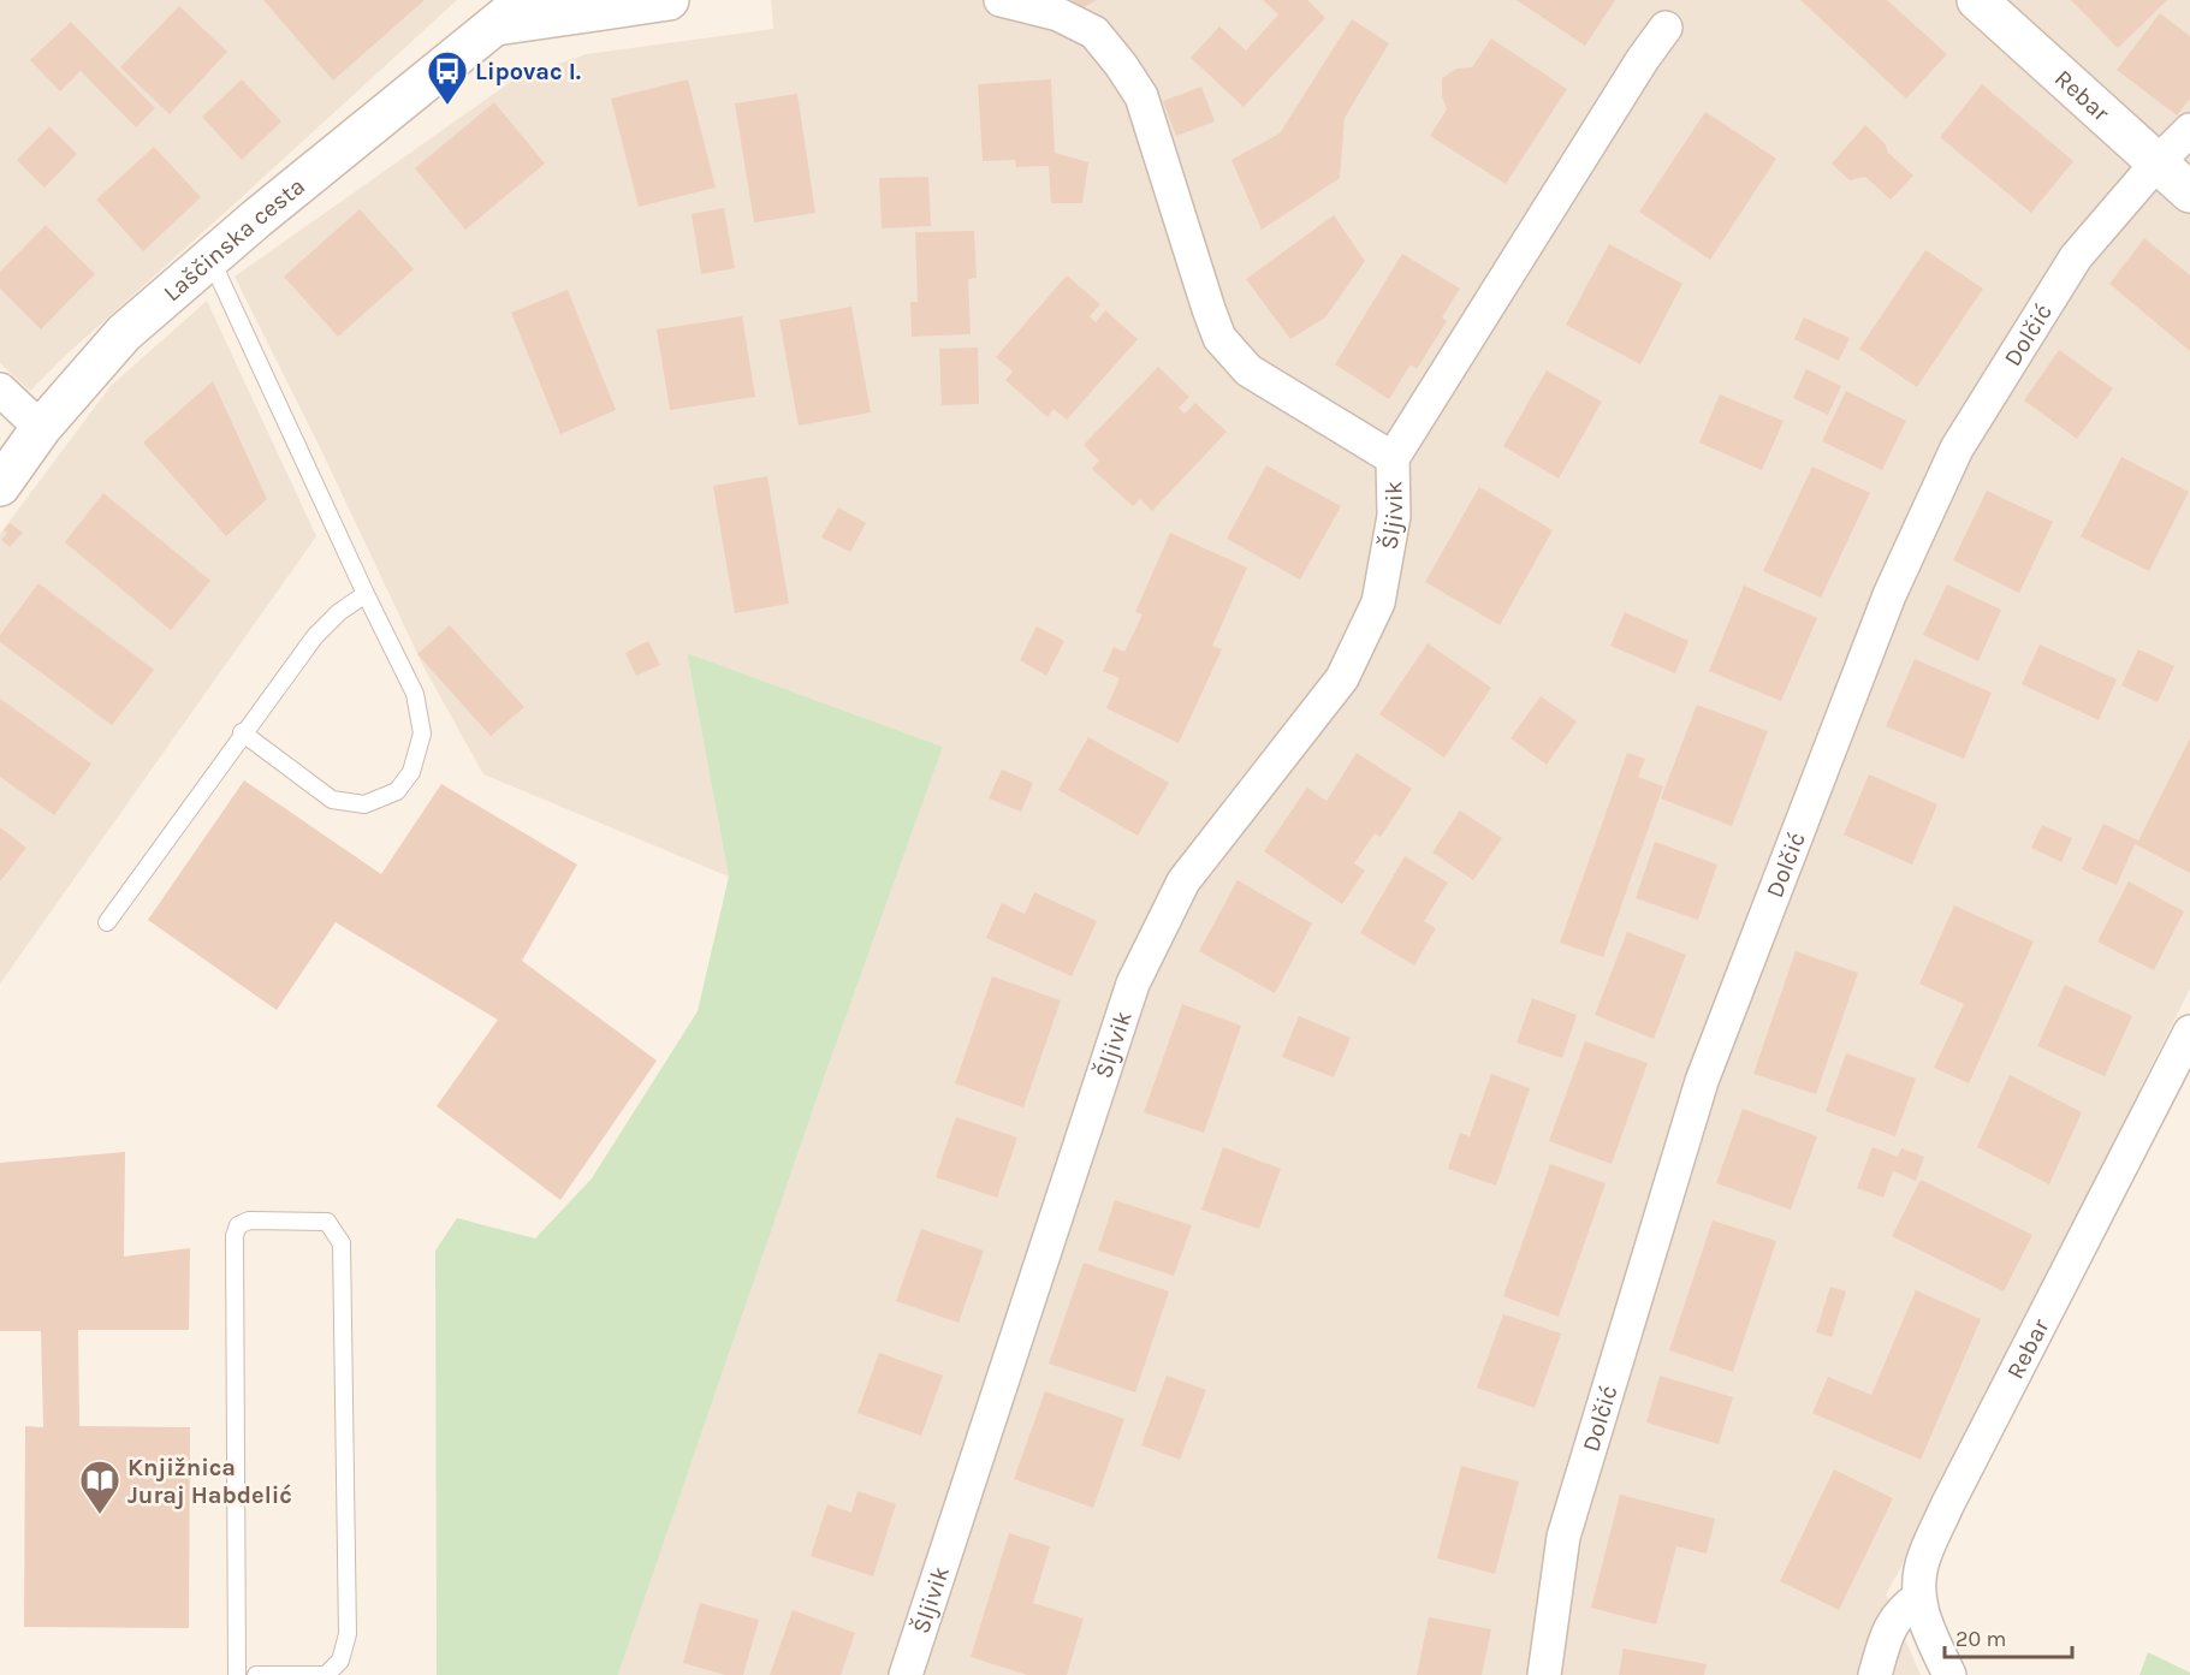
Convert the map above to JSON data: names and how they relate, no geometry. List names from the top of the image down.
{
  "streets": {
    "main road": ["Rebar", "Laščinska cesta"],
    "street": ["Dolčić", "Šljivik"]
  },
  "crossings": [
    ["Rebar", "Dolčić"]
  ],
  "places": {
    "bus stop": ["Lipovac I."],
    "library": ["Knjižnica Juraj Habdelić"]
  },
  "scale_bar": "20 m"
}
